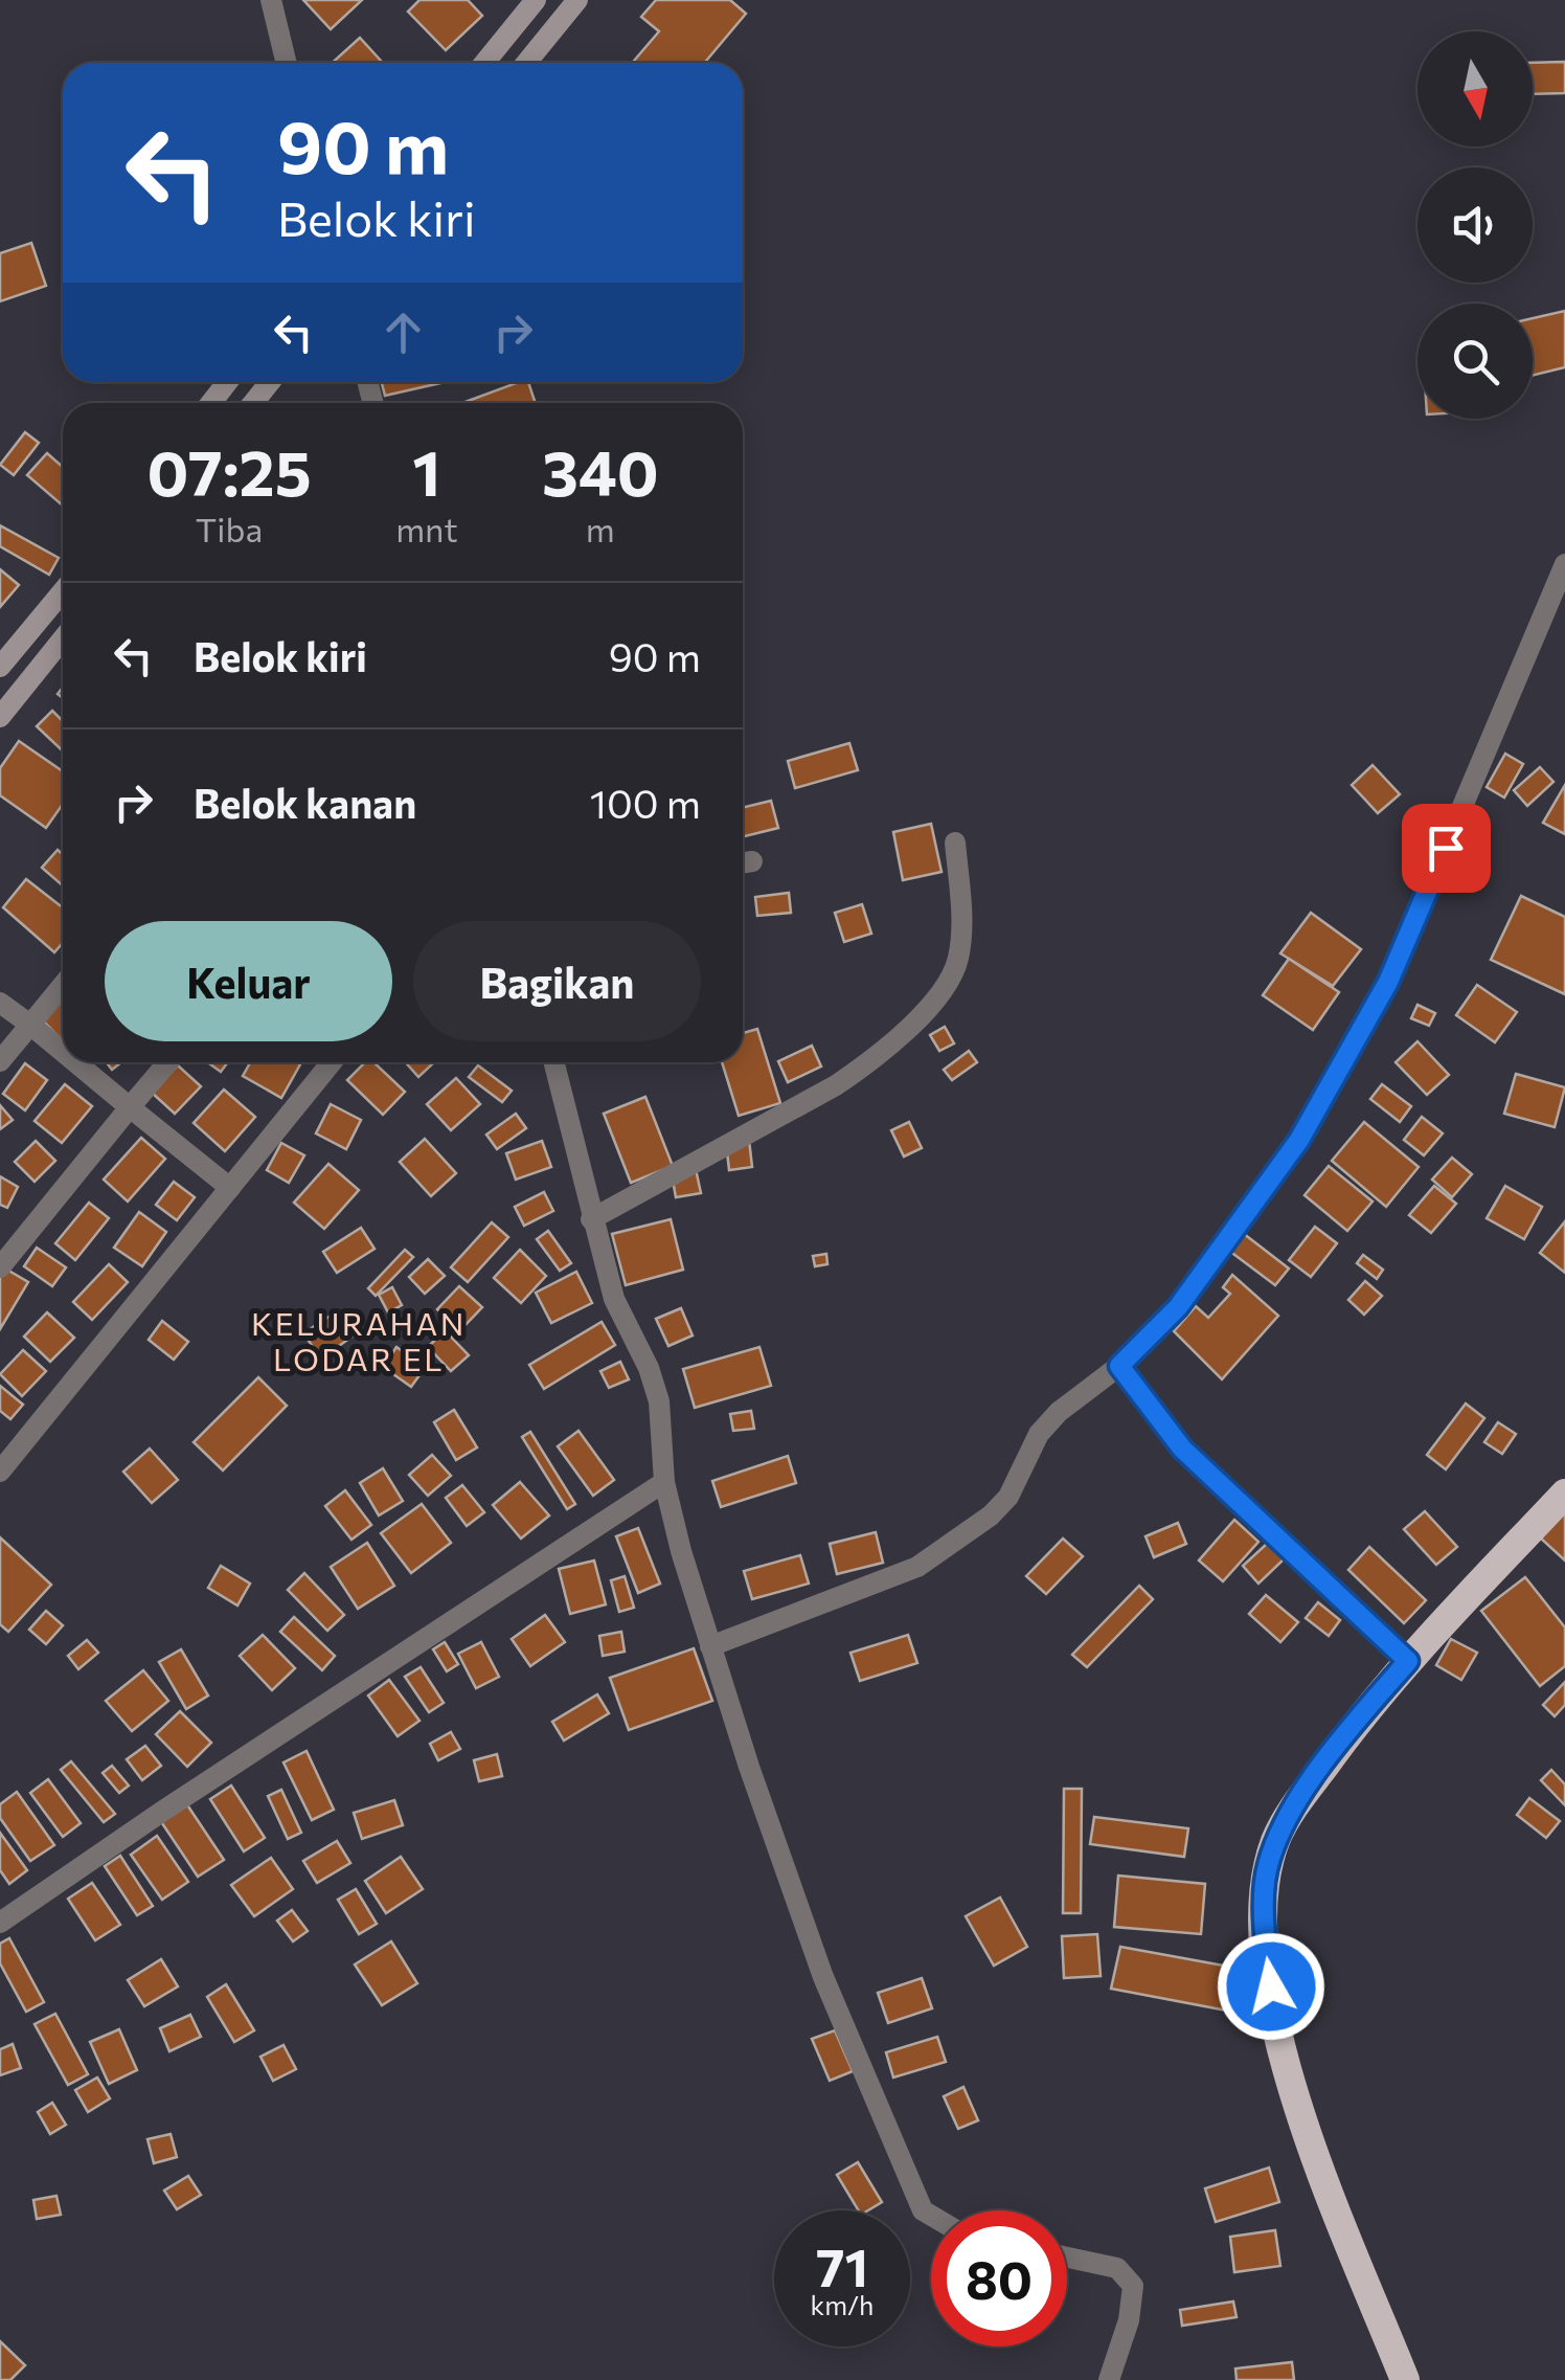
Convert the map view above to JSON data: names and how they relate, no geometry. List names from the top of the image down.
{
  "districts": ["KELURAHAN LODAR EL"],
  "north": "bottom",
  "page": {
    "turn": ["90 m", "Belok kiri"],
    "eta": [
      "07:25",
      "Tiba",
      "1",
      "mnt",
      "340",
      "m"
    ],
    "list": [
      {
        "name": "Belok kiri",
        "value": "90 m"
      },
      {
        "name": "Belok kanan",
        "value": "100 m"
      }
    ],
    "buttons": ["Keluar", "Bagikan"],
    "speed": "71 km/h",
    "limit": "80"
  }
}
